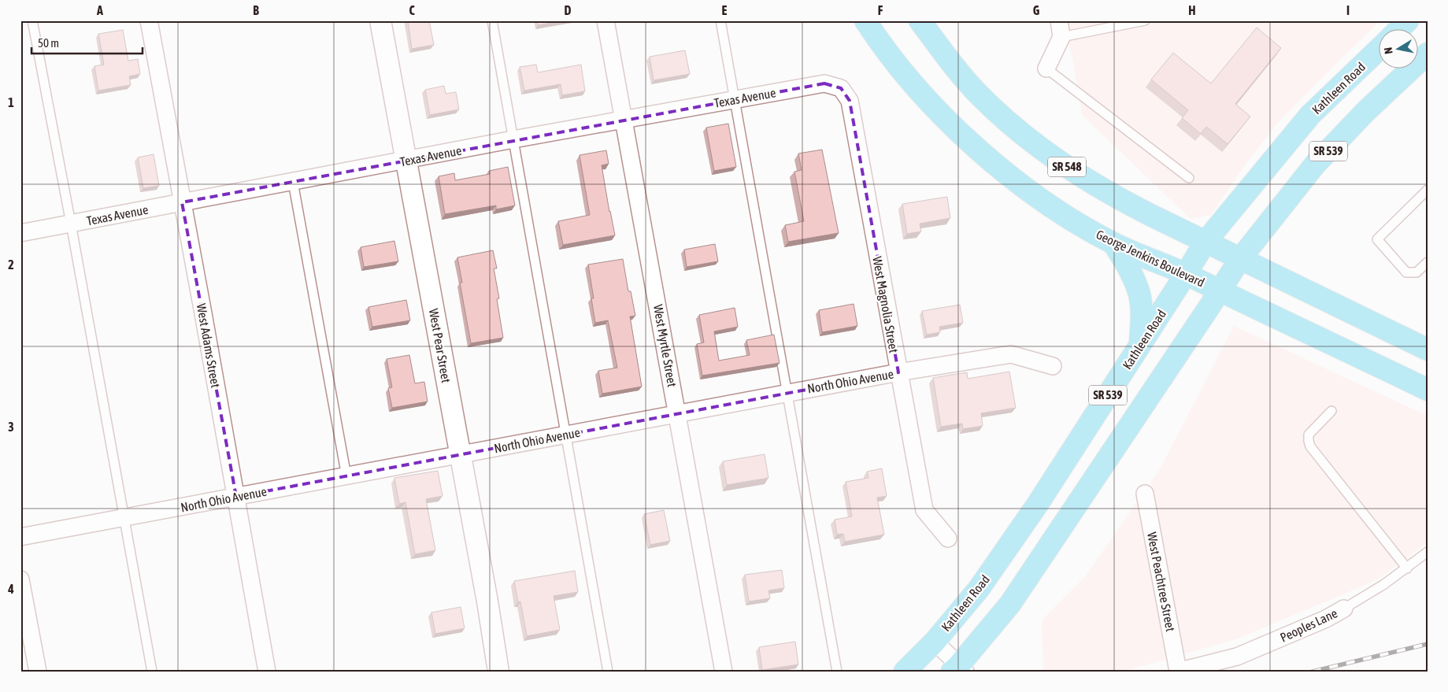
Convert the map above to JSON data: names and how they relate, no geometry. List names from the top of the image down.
{
  "streets": {
    "main road": [
      "Kathleen Road",
      "SR 539",
      "SR 548",
      "George Jenkins Boulevard"
    ],
    "street": [
      "Texas Avenue",
      "West Magnolia Street",
      "West Adams Street",
      "West Pear Street",
      "West Myrtle Street",
      "North Ohio Avenue",
      "West Peachtree Street",
      "Peoples Lane"
    ]
  },
  "crossings": [
    ["Kathleen Road", "SR 548"],
    ["Kathleen Road", "George Jenkins Boulevard"],
    ["Texas Avenue", "West Magnolia Street"],
    ["Texas Avenue", "West Adams Street"],
    ["Texas Avenue", "West Pear Street"],
    ["Texas Avenue", "West Myrtle Street"],
    ["SR 539", "SR 548"],
    ["SR 539", "George Jenkins Boulevard"],
    ["West Magnolia Street", "North Ohio Avenue"],
    ["West Adams Street", "North Ohio Avenue"],
    ["West Pear Street", "North Ohio Avenue"],
    ["West Myrtle Street", "North Ohio Avenue"],
    ["West Peachtree Street", "Peoples Lane"]
  ],
  "scale_bar": "50 m",
  "north": "left",
  "grid": {
    "columns": [
      "A",
      "B",
      "C",
      "D",
      "E",
      "F",
      "G",
      "H",
      "I"
    ],
    "rows": [
      "1",
      "2",
      "3",
      "4"
    ]
  }
}
